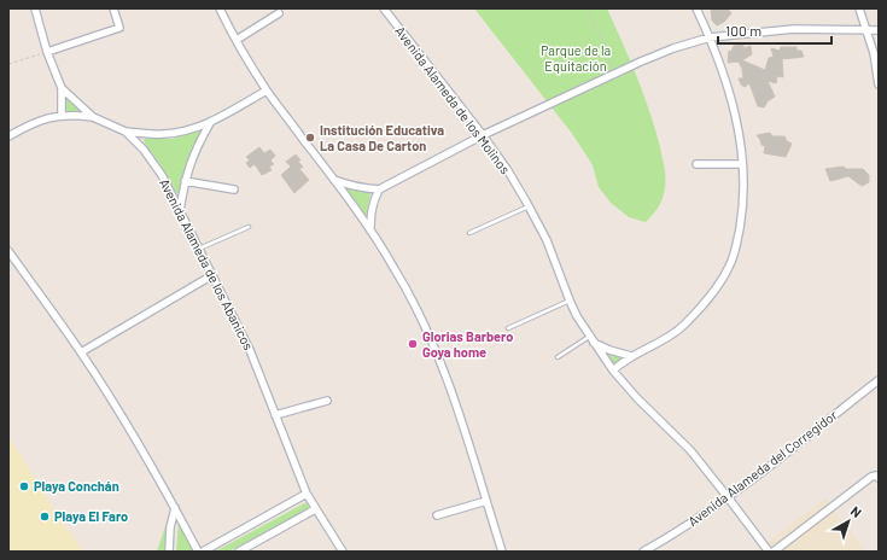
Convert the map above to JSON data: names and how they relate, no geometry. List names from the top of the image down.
{
  "streets": {
    "street": ["Avenida Alameda de los Molinos", "Avenida Alameda de los Abanicos", "Avenida Alameda del Corregidor"]
  },
  "crossings": [
    ["Avenida Alameda de los Molinos", "Avenida Alameda del Corregidor"]
  ],
  "parks": ["Parque de la Equitación"],
  "places": [
    "Institución Educativa La Casa De Carton",
    "Glorias Barbero Goya home",
    "Playa Conchán",
    "Playa El Faro"
  ],
  "scale_bar": "100 m",
  "north": "top right"
}
